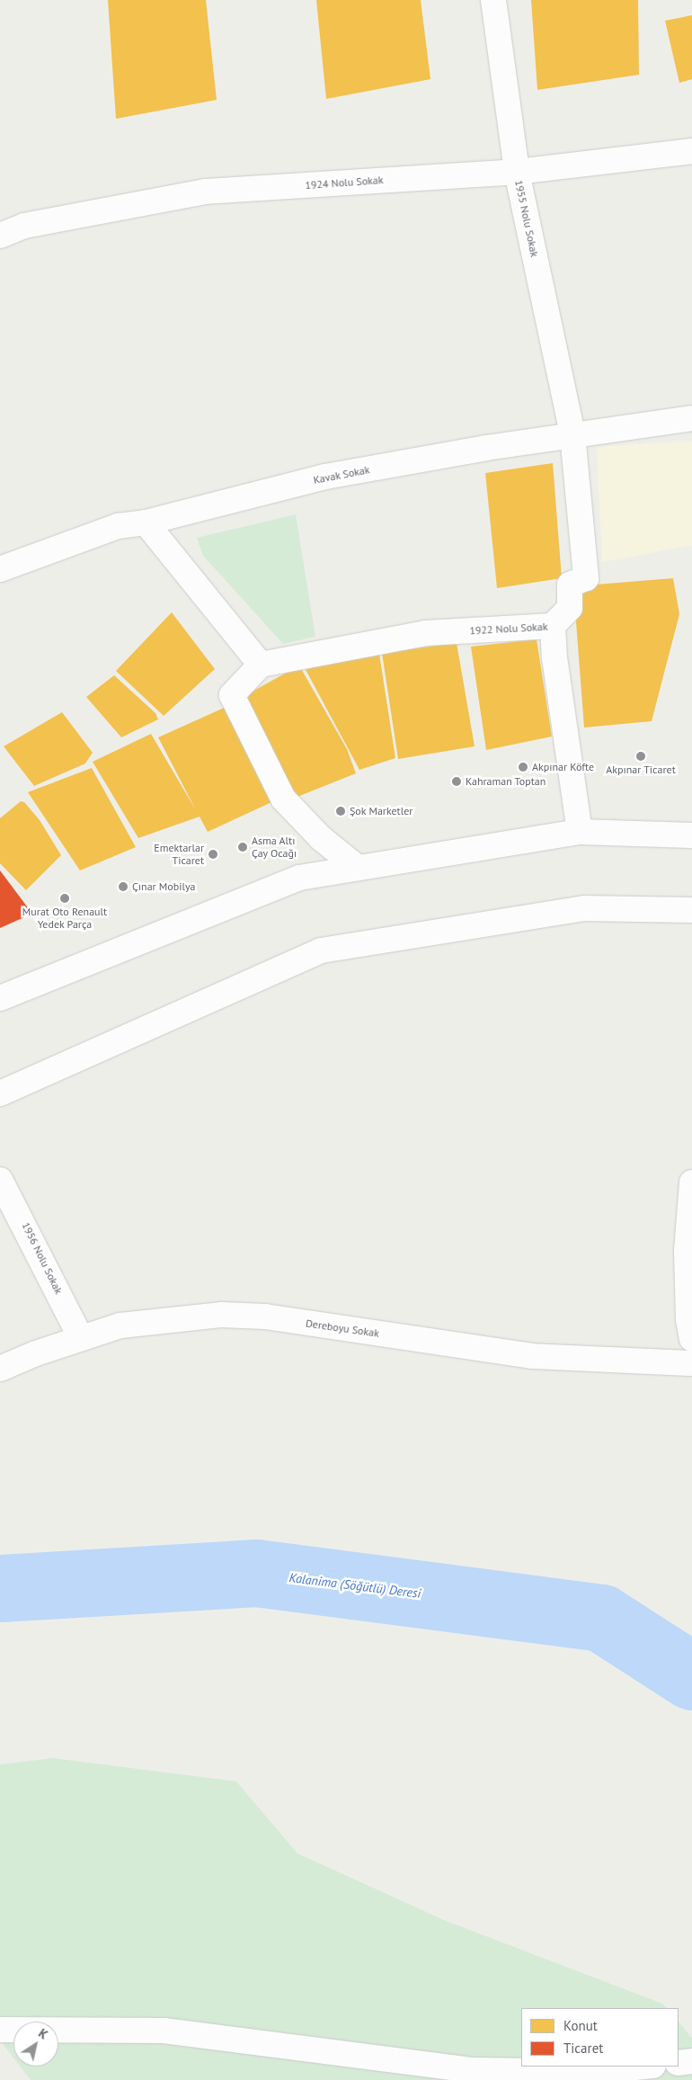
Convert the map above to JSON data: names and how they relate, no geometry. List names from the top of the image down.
{
  "streets": {
    "street": [
      "1924 Nolu Sokak",
      "1955 Nolu Sokak",
      "Kavak Sokak",
      "1922 Nolu Sokak",
      "1956 Nolu Sokak",
      "Dereboyu Sokak"
    ]
  },
  "crossings": [
    ["1924 Nolu Sokak", "1955 Nolu Sokak"],
    ["1955 Nolu Sokak", "Kavak Sokak"],
    ["1955 Nolu Sokak", "1922 Nolu Sokak"],
    ["1956 Nolu Sokak", "Dereboyu Sokak"]
  ],
  "water": ["Kalanima (Söğütlü) Deresi"],
  "places": [
    "Akpınar Ticaret",
    "Akpınar Köfte",
    "Kahraman Toptan",
    "Şok Marketler",
    "Asma Altı Çay Ocağı",
    "Emektarlar Ticaret",
    "Çınar Mobilya",
    "Murat Oto Renault Yedek Parça"
  ],
  "legend": ["Konut", "Ticaret"],
  "north": "top right"
}
